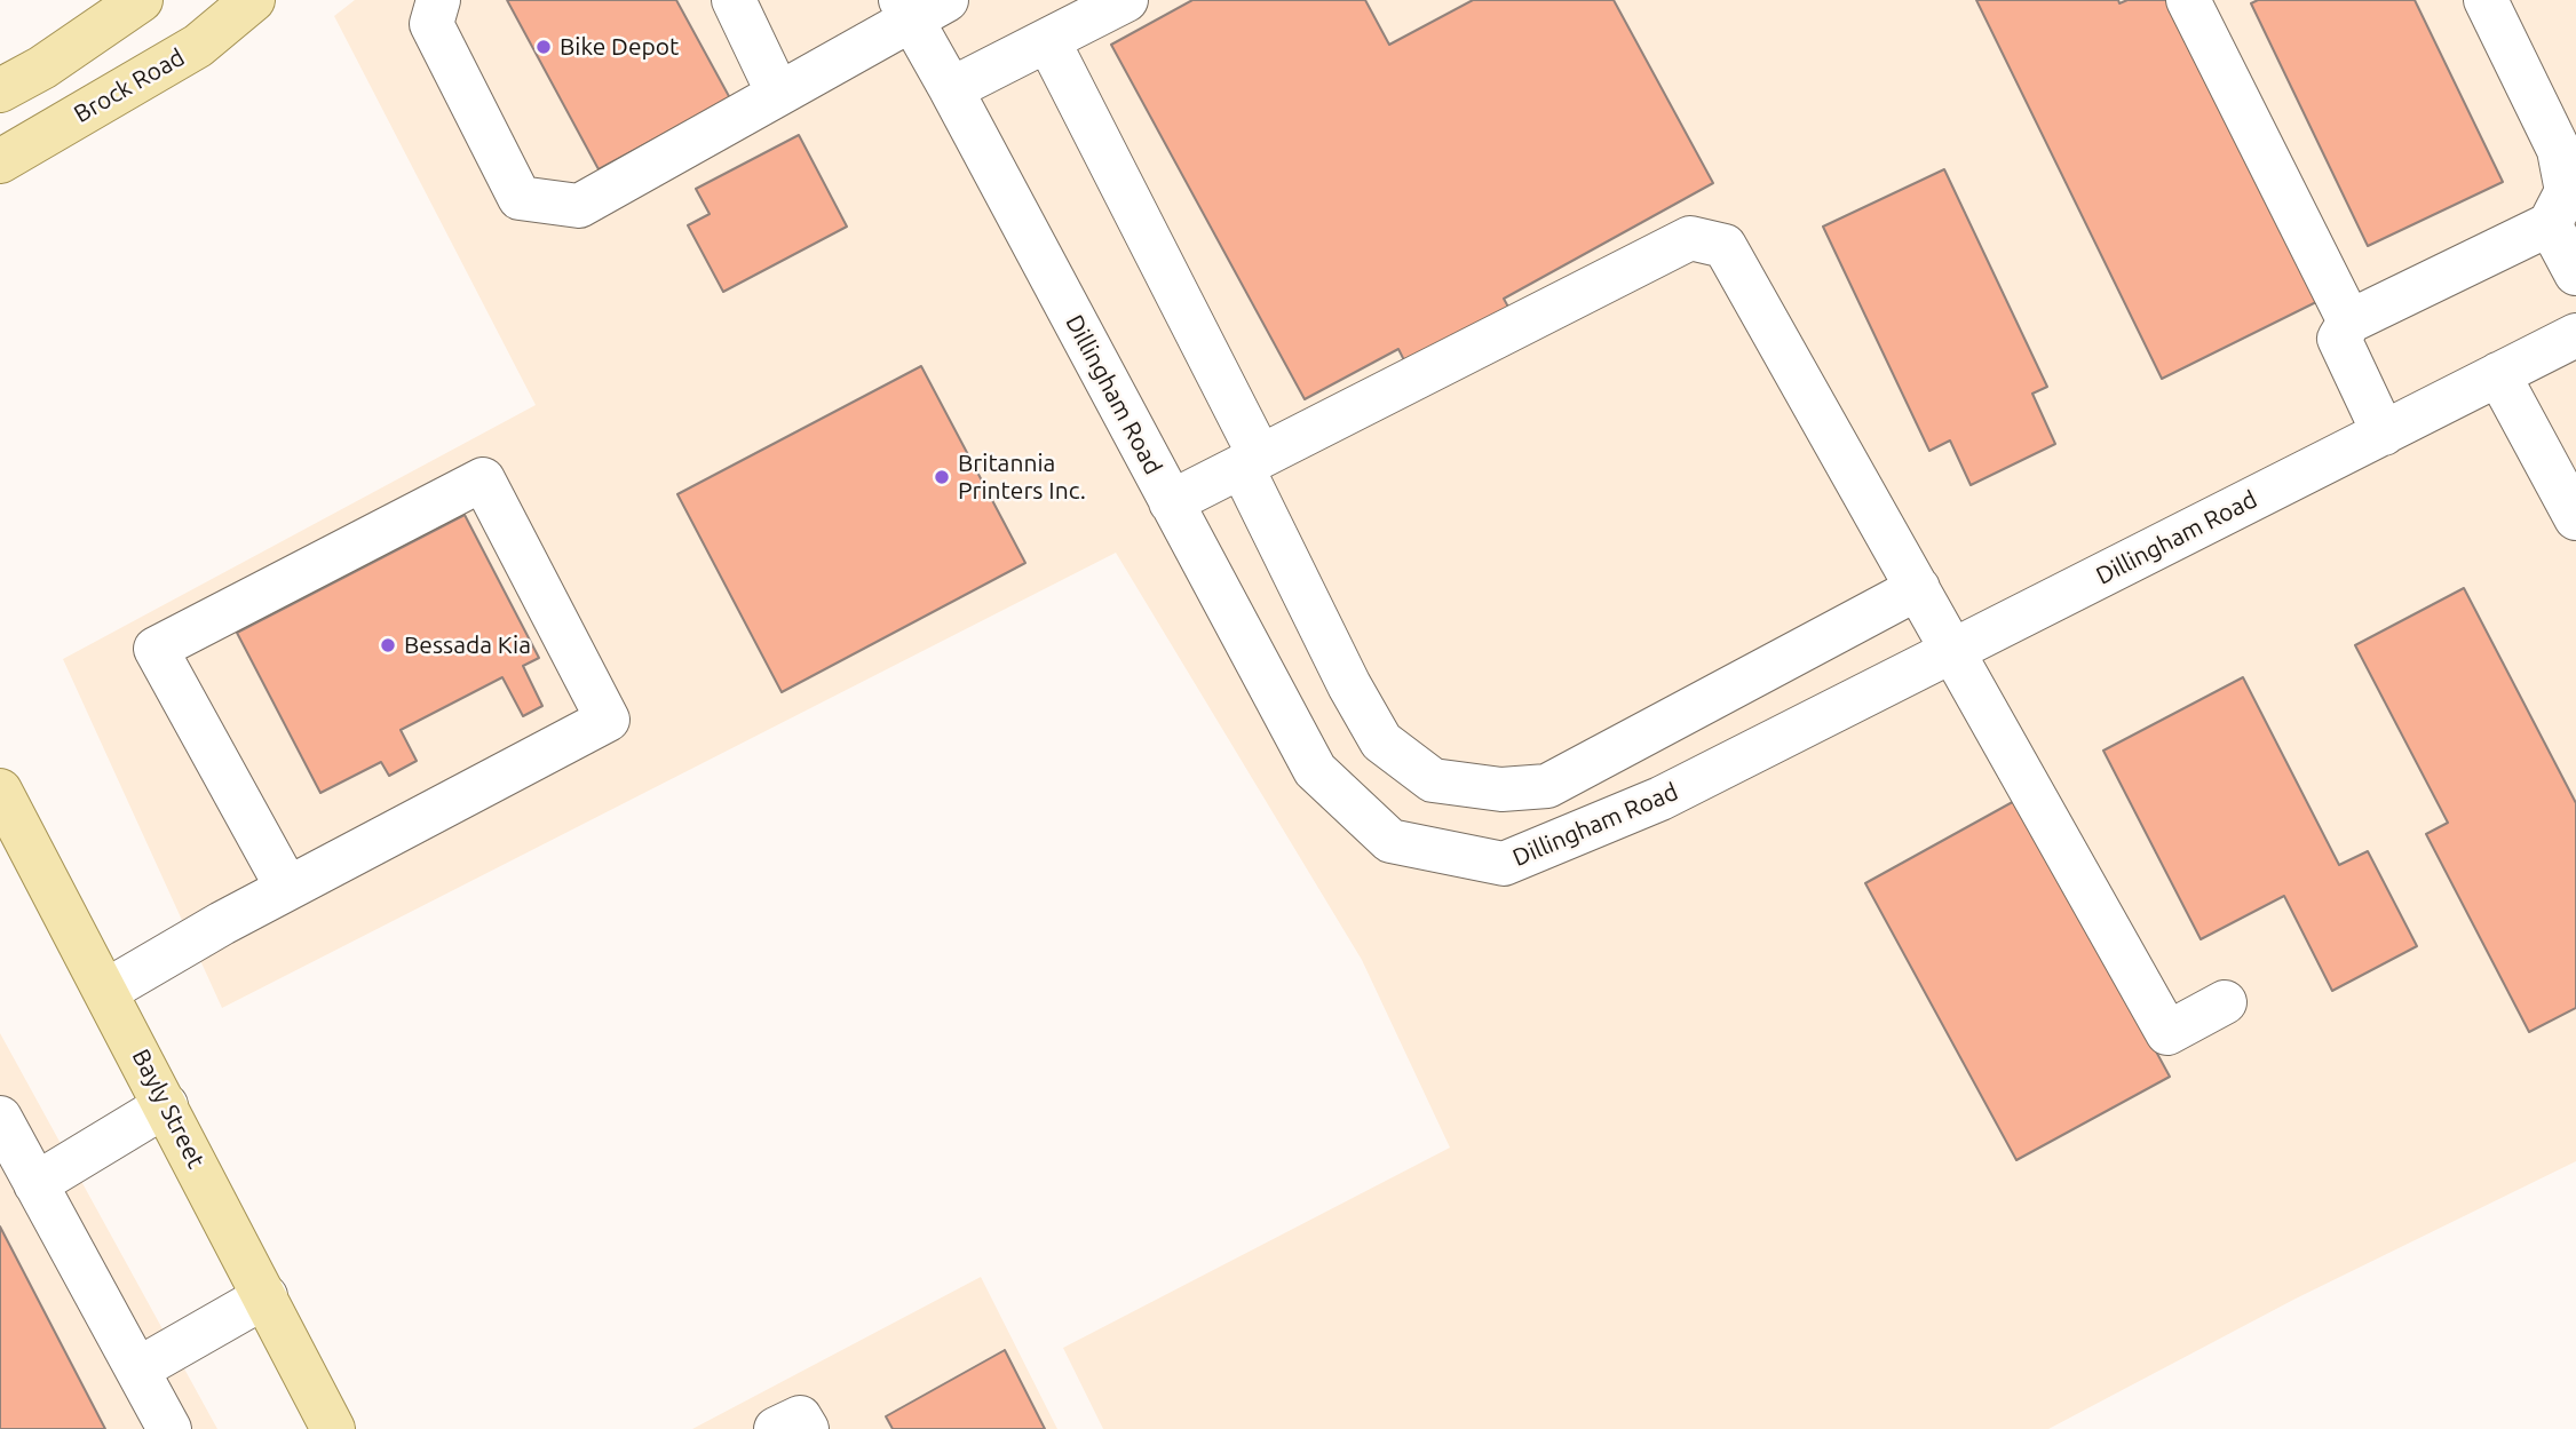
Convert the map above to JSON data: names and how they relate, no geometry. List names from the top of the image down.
{
  "streets": {
    "main road": ["Brock Road", "Bayly Street"],
    "street": ["Dillingham Road"]
  },
  "places": ["Bike Depot", "Britannia Printers Inc.", "Bessada Kia"]
}
